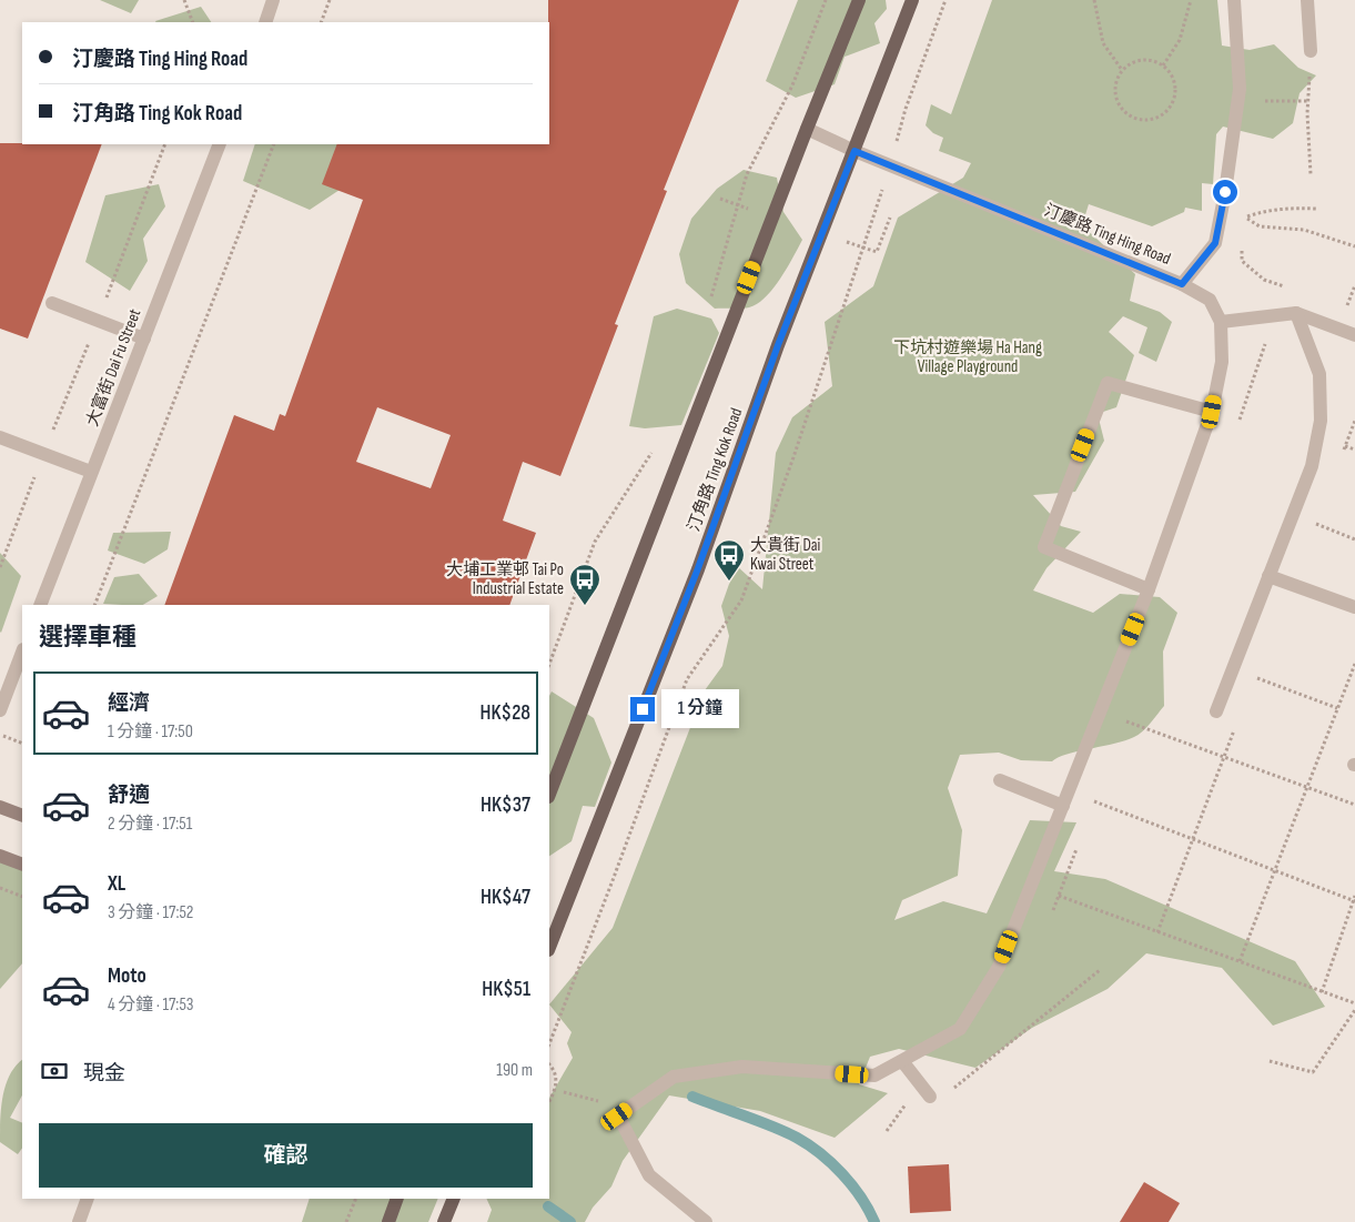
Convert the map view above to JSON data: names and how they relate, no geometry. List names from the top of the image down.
{
  "streets": {
    "main road": ["汀角路 Ting Kok Road"],
    "street": ["汀慶路 Ting Hing Road", "大富街 Dai Fu Street"]
  },
  "crossings": [
    ["汀慶路 Ting Hing Road", "汀角路 Ting Kok Road"]
  ],
  "parks": ["下坑村遊樂場 Ha Hang Village Playground"],
  "places": {
    "bus stop": ["大貴街 Dai Kwai Street", "大埔工業邨 Tai Po Industrial Estate"]
  },
  "page": {
    "banner": ["汀慶路 Ting Hing Road", "汀角路 Ting Kok Road"],
    "heading": "選擇車種",
    "list": [
      {
        "name": "經濟",
        "note": "1 分鐘 · 17:50",
        "value": "HK$28"
      },
      {
        "name": "舒適",
        "note": "2 分鐘 · 17:51",
        "value": "HK$37"
      },
      {
        "name": "XL",
        "note": "3 分鐘 · 17:52",
        "value": "HK$47"
      },
      {
        "name": "Moto",
        "note": "4 分鐘 · 17:53",
        "value": "HK$51"
      }
    ],
    "bubble": "1 分鐘",
    "pay": ["現金", "190 m"],
    "buttons": "確認"
  }
}
